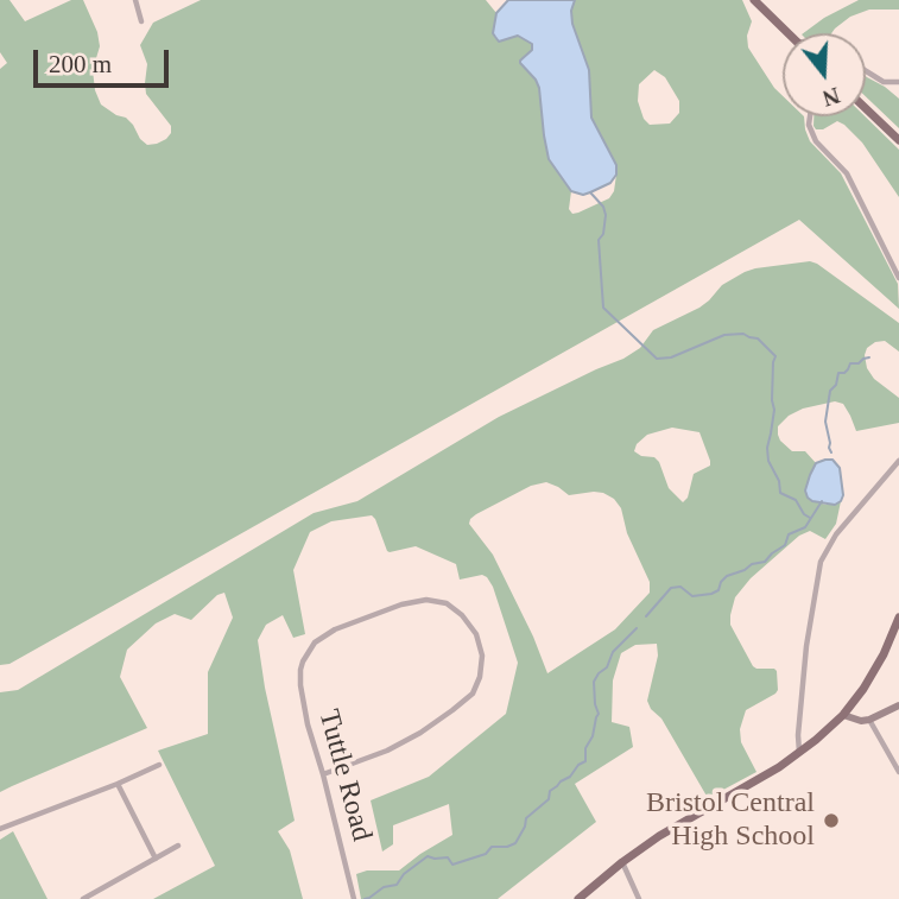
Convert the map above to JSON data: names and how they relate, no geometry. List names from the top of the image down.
{
  "streets": {
    "street": ["Tuttle Road"]
  },
  "places": ["Bristol Central High School"],
  "scale_bar": "200 m",
  "north": "bottom"
}
